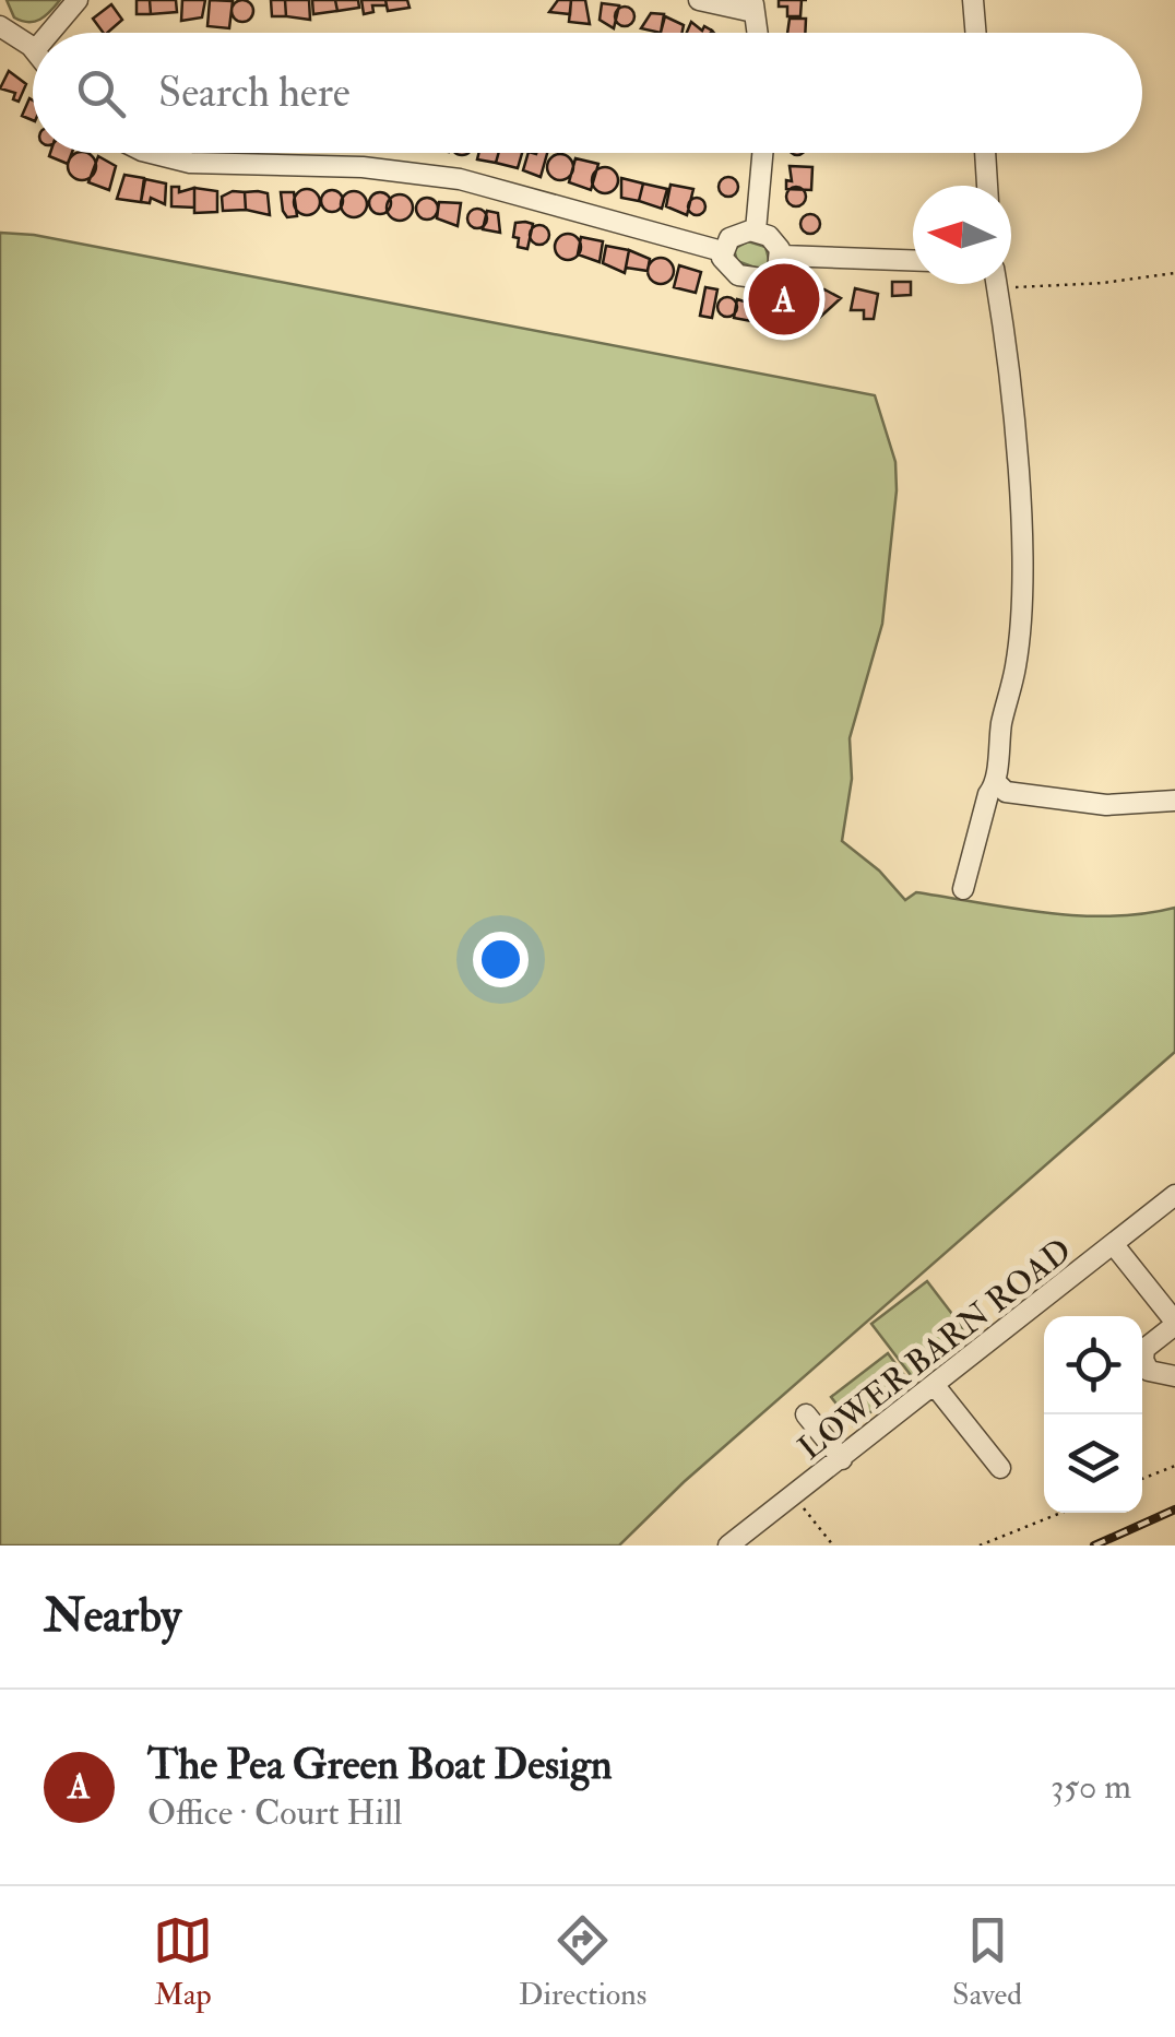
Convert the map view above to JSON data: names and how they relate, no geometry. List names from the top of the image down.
{
  "streets": {
    "street": ["LOWER BARN ROAD"]
  },
  "north": "left",
  "page": {
    "search": "Search here",
    "pins": "A",
    "heading": "Nearby",
    "list": [
      {
        "mark": "A",
        "name": "The Pea Green Boat Design",
        "note": "Office · Court Hill",
        "value": "350 m"
      }
    ],
    "nav": ["Map", "Directions", "Saved"]
  }
}
